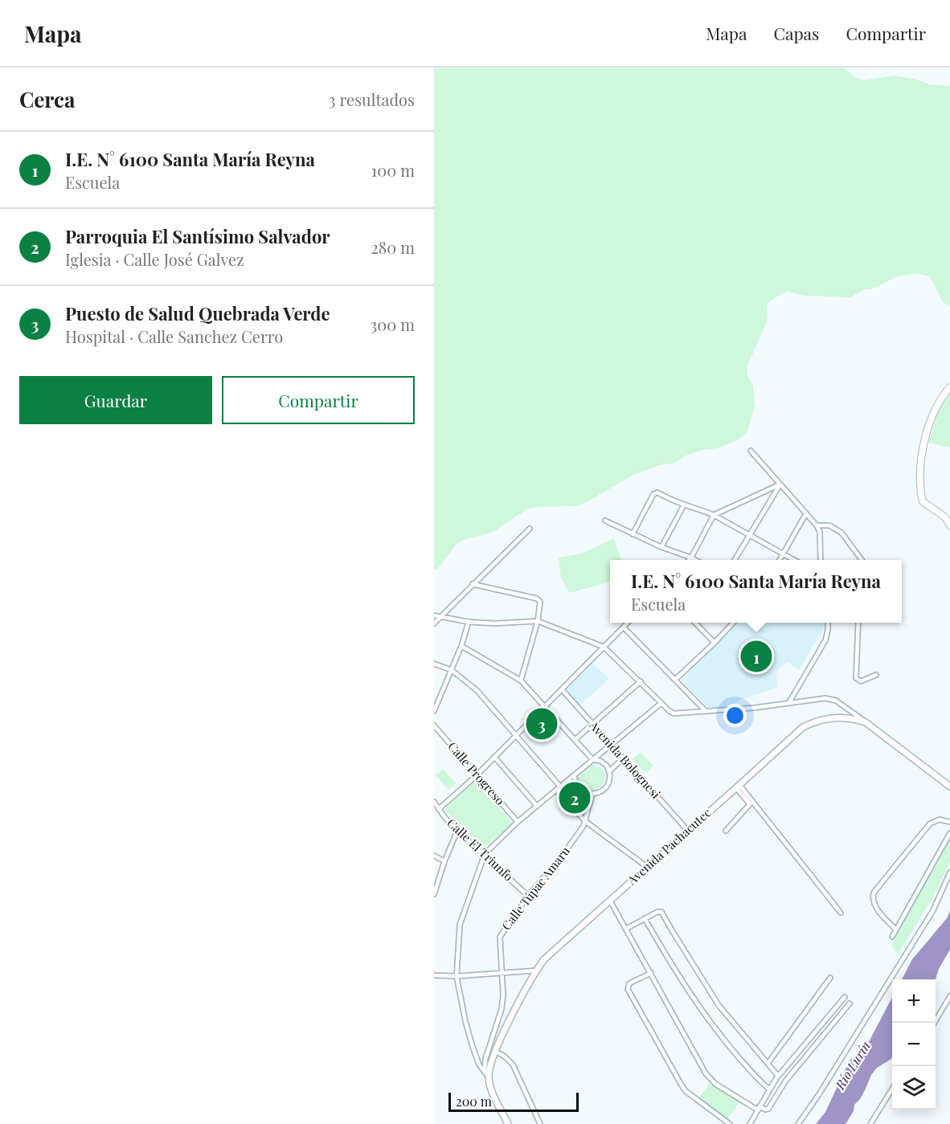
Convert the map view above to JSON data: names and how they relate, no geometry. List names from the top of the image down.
{
  "streets": {
    "main road": ["Avenida Pachacutec"],
    "street": [
      "Avenida Bolognesi",
      "Calle Progreso",
      "Calle El Triunfo",
      "Calle Túpac Amaru"
    ]
  },
  "crossings": [
    ["Avenida Bolognesi", "Avenida Pachacutec"],
    ["Calle El Triunfo", "Calle Túpac Amaru"]
  ],
  "water": ["Río Lurín"],
  "scale_bar": "200 m",
  "page": {
    "header": "Mapa",
    "nav": ["Mapa", "Capas", "Compartir"],
    "heading": ["Cerca", "3 resultados"],
    "list": [
      {
        "mark": "1",
        "name": "I.E. N° 6100 Santa María Reyna",
        "note": "Escuela",
        "value": "100 m"
      },
      {
        "mark": "2",
        "name": "Parroquia El Santísimo Salvador",
        "note": "Iglesia · Calle José Galvez",
        "value": "280 m"
      },
      {
        "mark": "3",
        "name": "Puesto de Salud Quebrada Verde",
        "note": "Hospital · Calle Sanchez Cerro",
        "value": "300 m"
      }
    ],
    "buttons": ["Guardar", "Compartir"],
    "popup": ["I.E. N° 6100 Santa María Reyna", "Escuela"],
    "pins": ["1", "3", "2"],
    "map_buttons": ["+", "−"],
    "scale": "200 m"
  }
}
